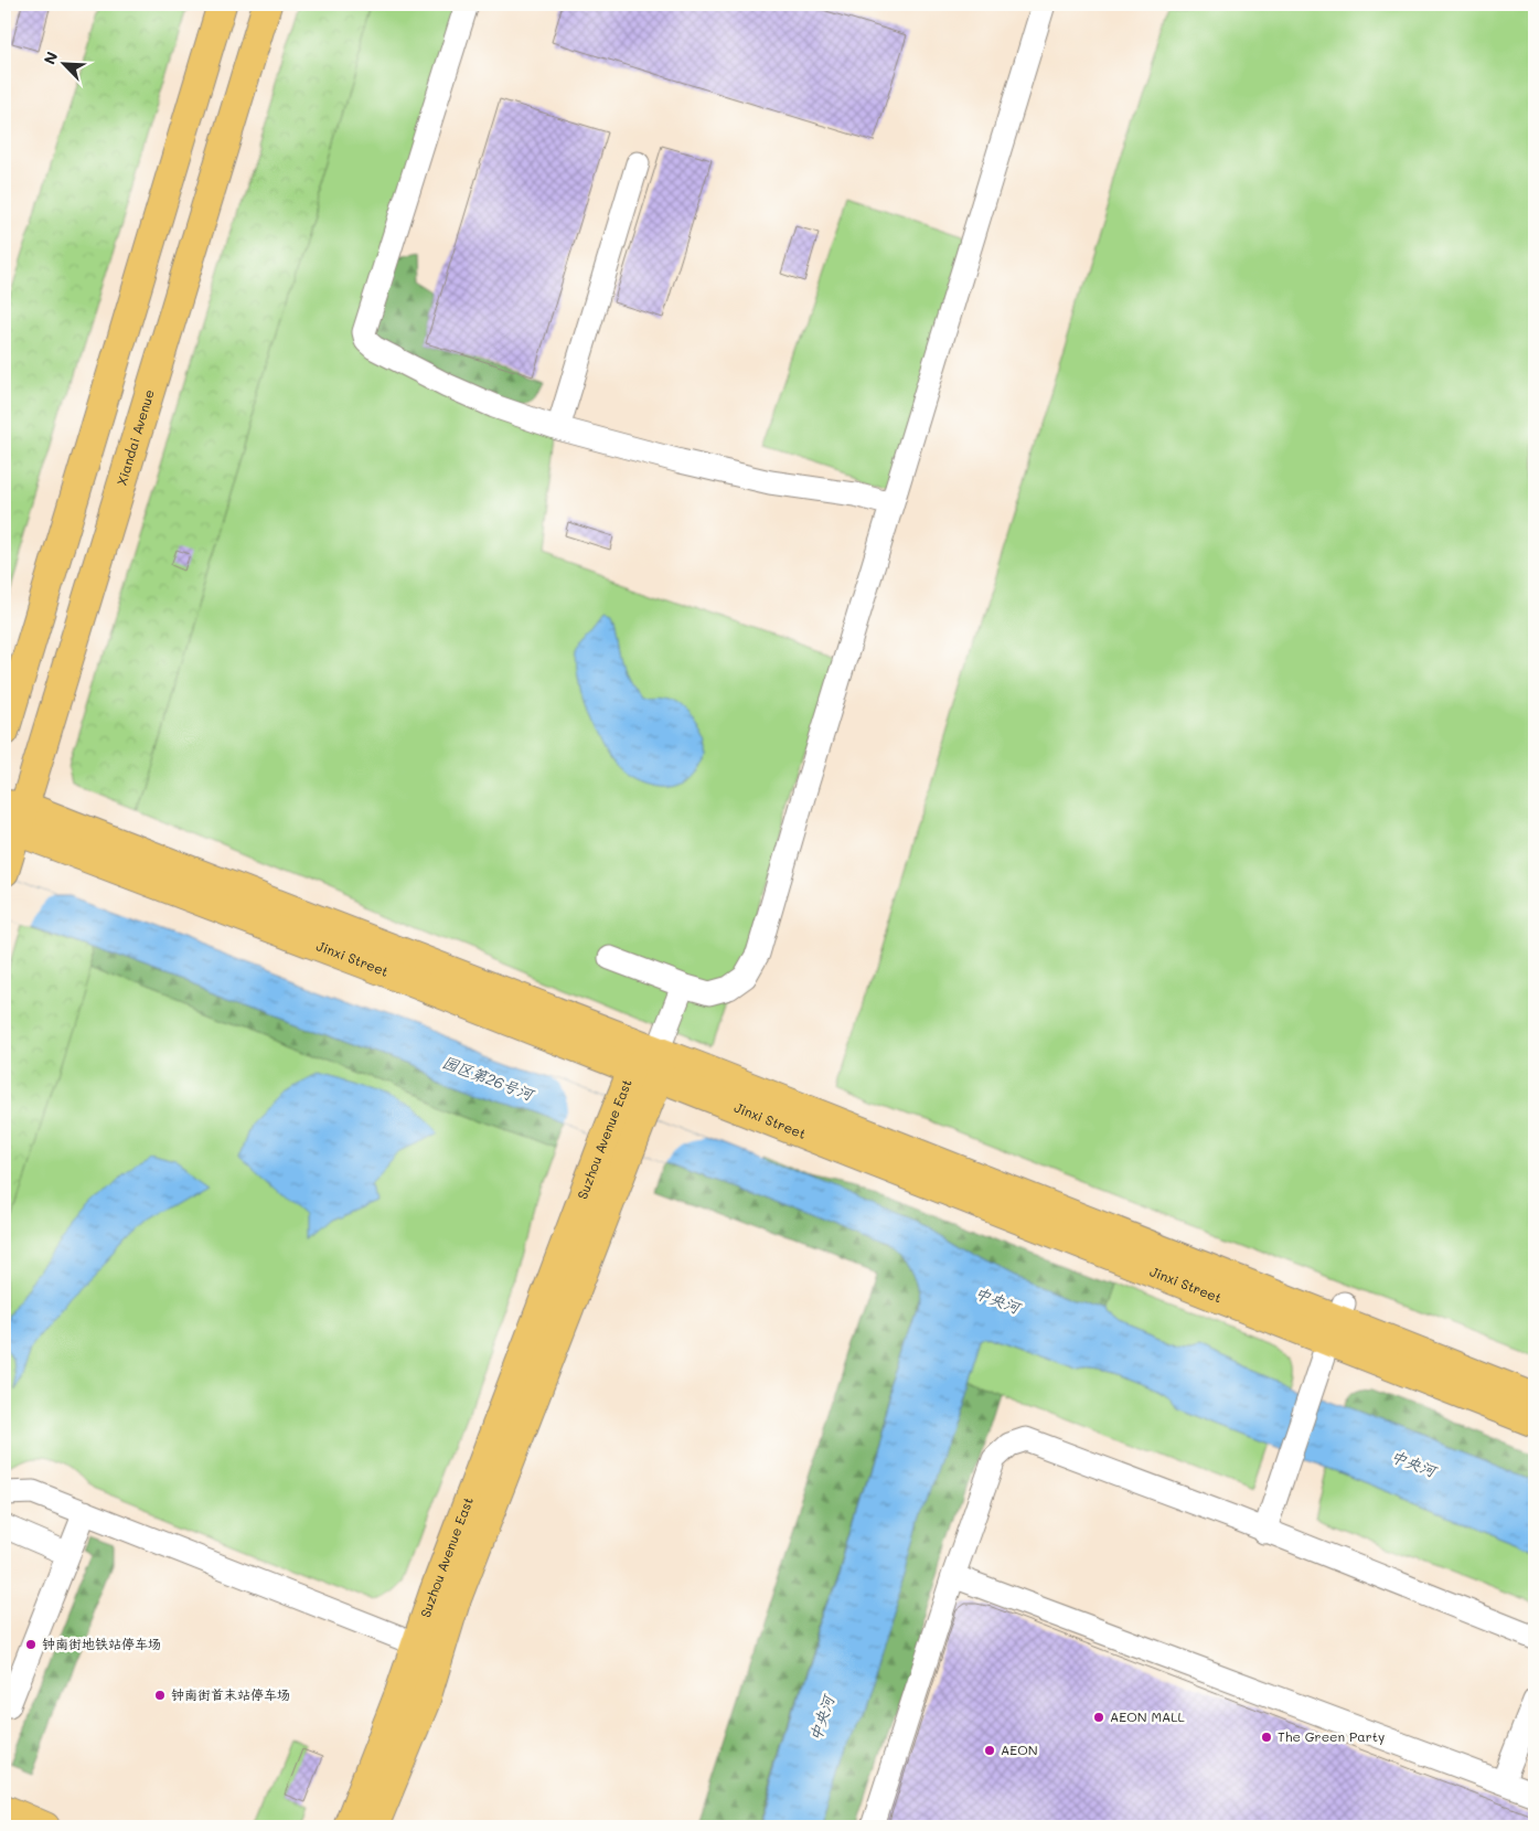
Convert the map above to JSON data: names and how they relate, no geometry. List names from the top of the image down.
{
  "streets": {
    "main road": ["Xiandai Avenue", "Jinxi Street", "Suzhou Avenue East"]
  },
  "crossings": [
    ["Xiandai Avenue", "Jinxi Street"],
    ["Jinxi Street", "Suzhou Avenue East"]
  ],
  "water": ["园区第26号河", "中央河"],
  "places": [
    "钟南街地铁站停车场",
    "钟南街首末站停车场",
    "AEON MALL",
    "The Green Party",
    "AEON"
  ],
  "north": "top left"
}
